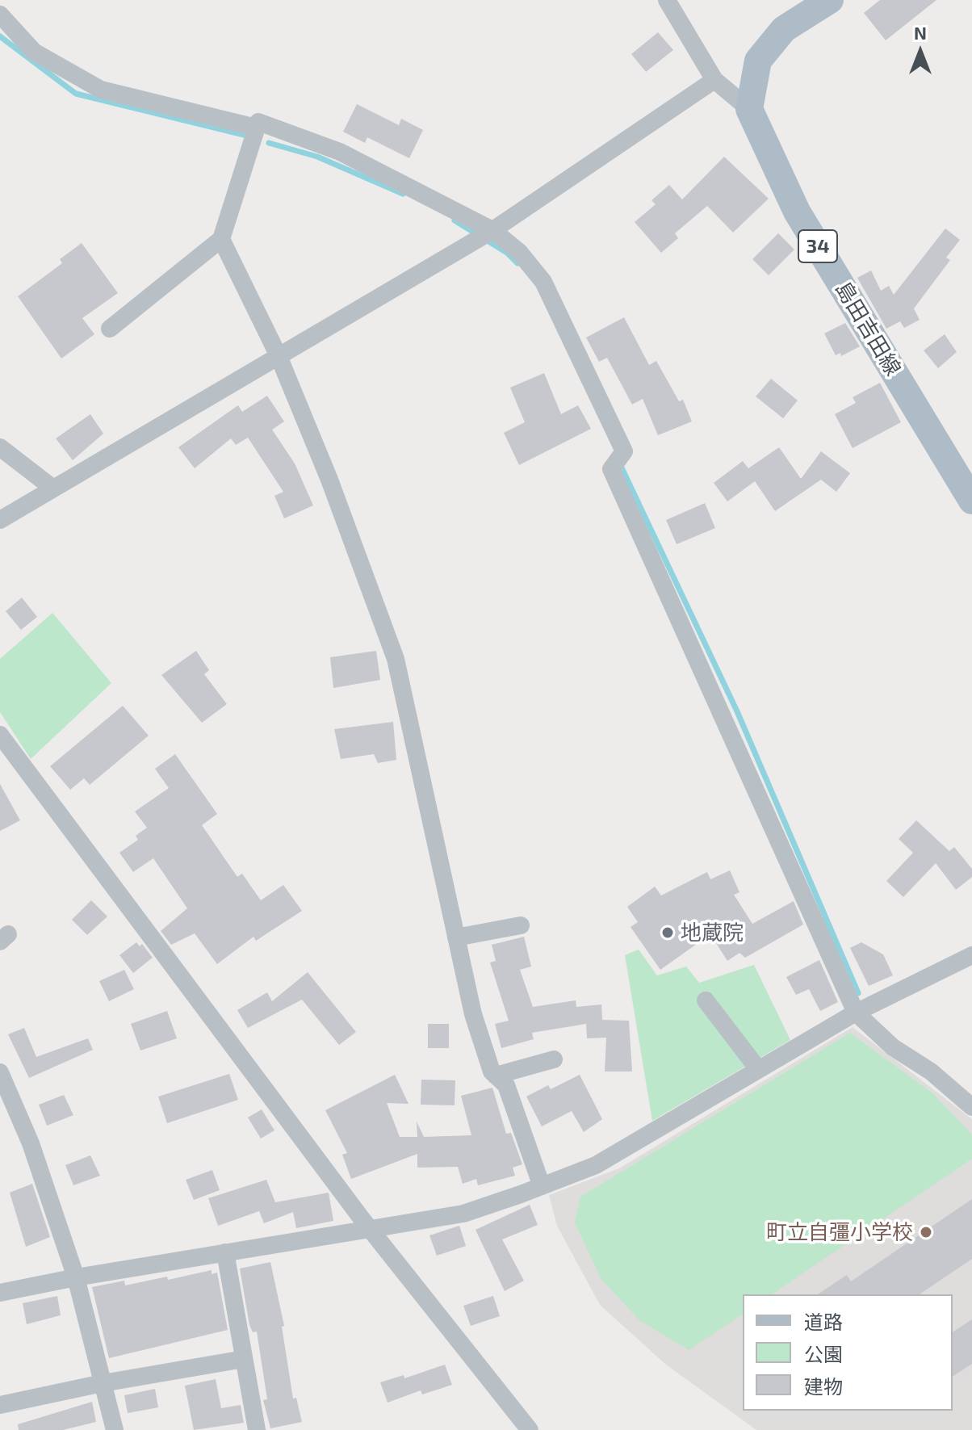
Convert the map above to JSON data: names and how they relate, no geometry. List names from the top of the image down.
{
  "streets": {
    "main road": ["34", "島田吉田線"]
  },
  "places": ["地蔵院", "町立自彊小学校"],
  "legend": ["道路", "公園", "建物"],
  "north": "top"
}
